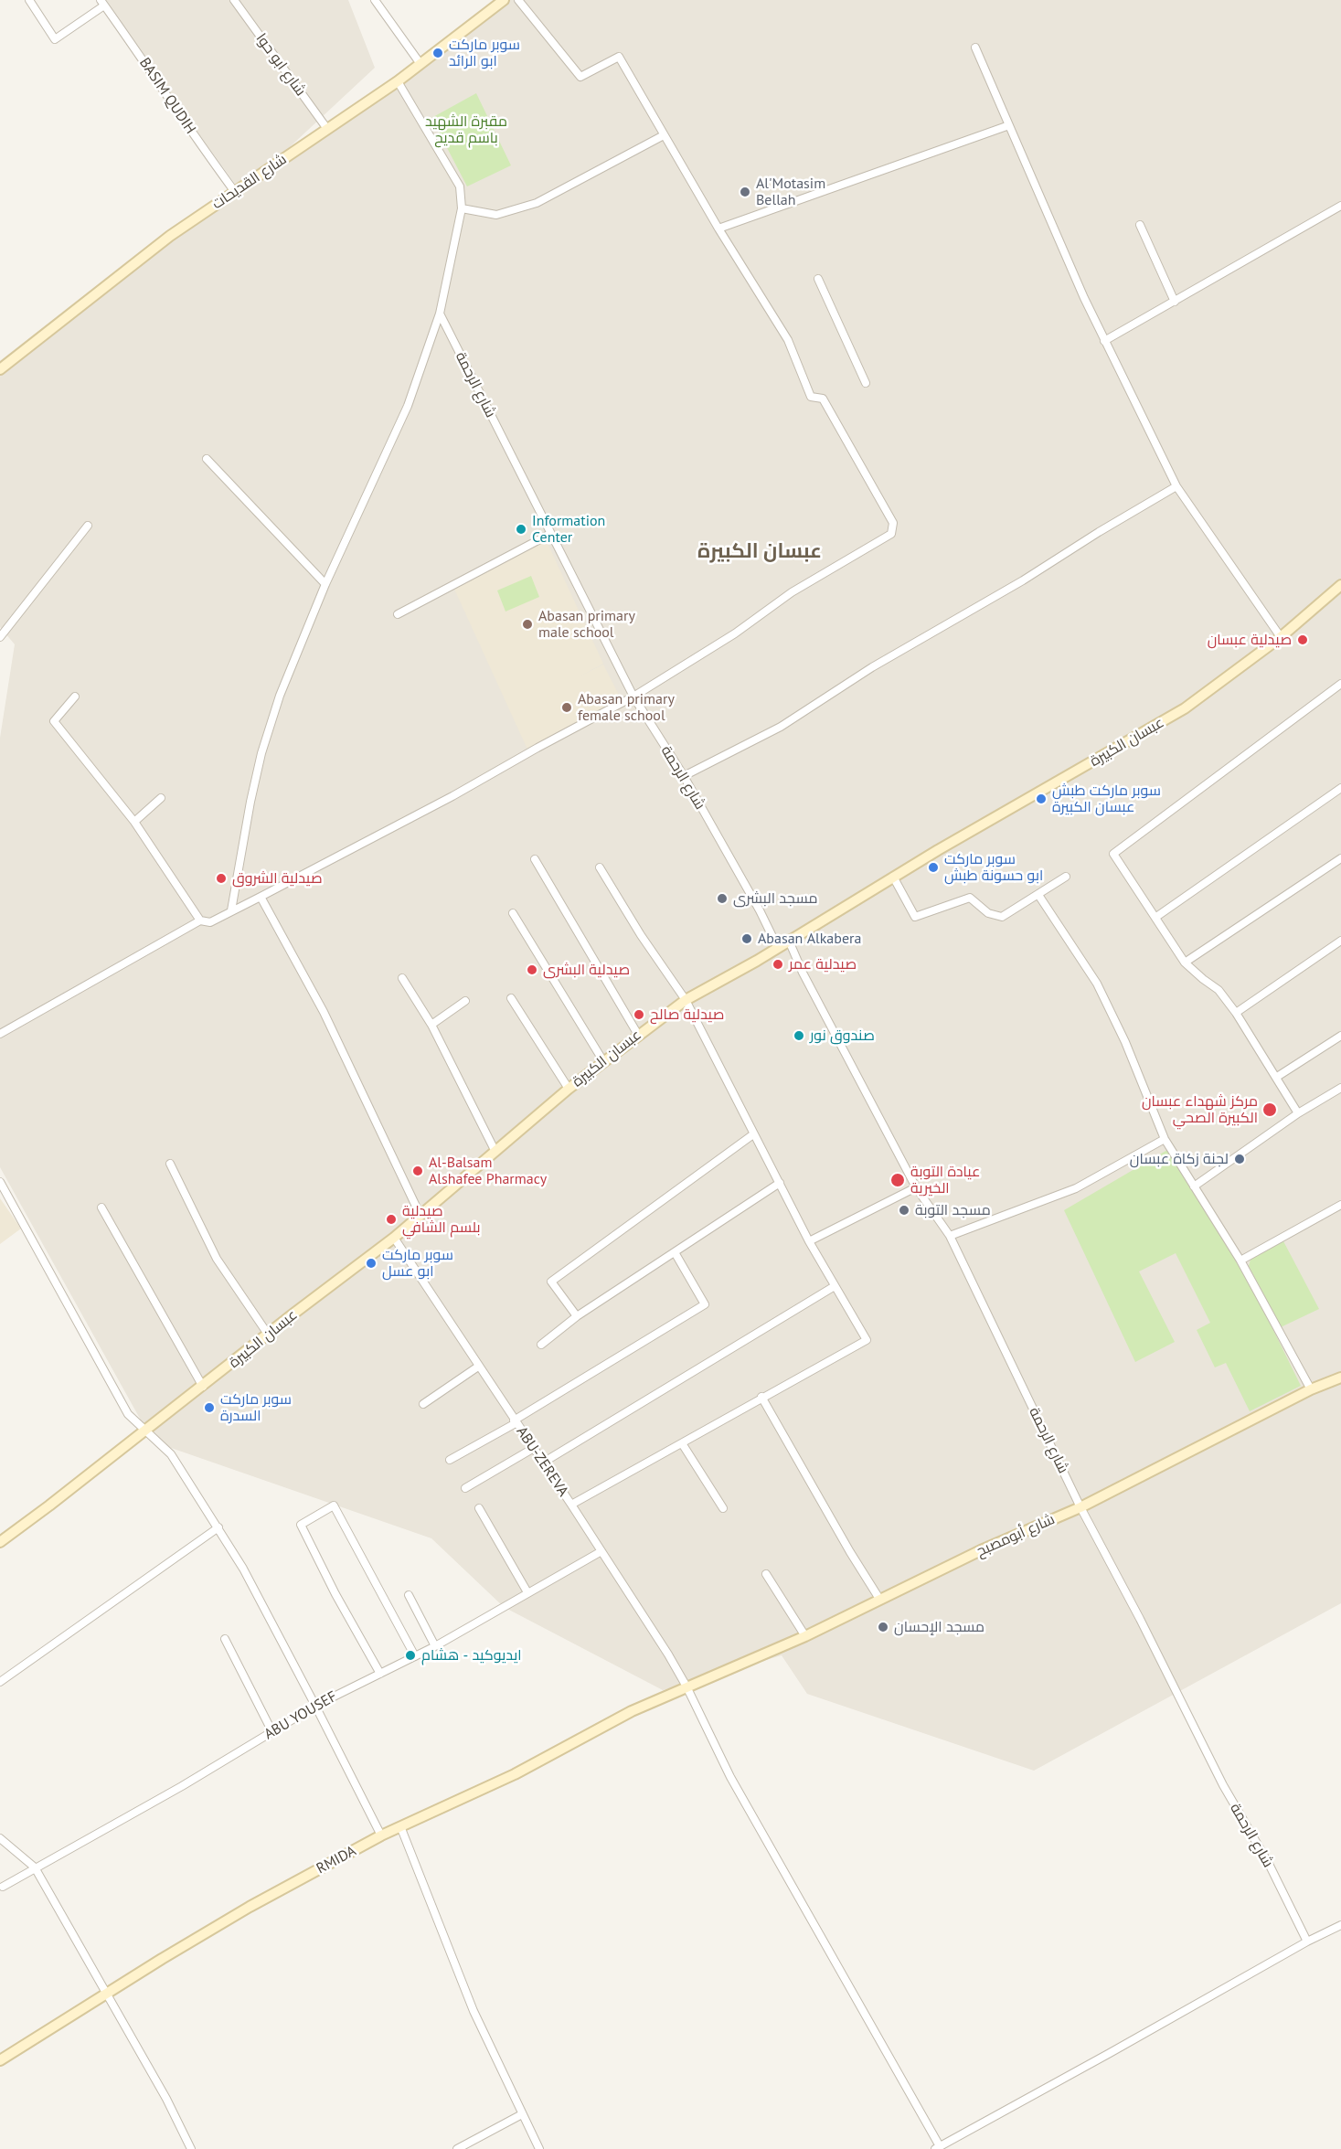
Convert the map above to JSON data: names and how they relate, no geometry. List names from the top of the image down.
{
  "streets": {
    "street": [
      "شارع ابو حوا",
      "BASIM QUDIH",
      "شارع القديحات",
      "شارع الرحمة",
      "عبسان الكبيرة",
      "ABU-ZEREVA",
      "شارع أبومصبح",
      "ABU YOUSEF",
      "RMIDA"
    ]
  },
  "crossings": [
    ["شارع ابو حوا", "شارع القديحات"],
    ["BASIM QUDIH", "شارع القديحات"],
    ["شارع الرحمة", "عبسان الكبيرة"],
    ["شارع الرحمة", "شارع أبومصبح"],
    ["عبسان الكبيرة", "ABU-ZEREVA"],
    ["ABU-ZEREVA", "شارع أبومصبح"],
    ["ABU-ZEREVA", "ABU YOUSEF"],
    ["ABU-ZEREVA", "RMIDA"],
    ["شارع أبومصبح", "RMIDA"]
  ],
  "districts": ["عبسان الكبيرة"],
  "parks": ["مقبرة الشهيد باسم قديح"],
  "places": [
    "سوبر ماركت ابو الرائد",
    "Al'Motasim Bellah",
    "Information Center",
    "Abasan primary male school",
    "صيدلية عبسان",
    "Abasan primary female school",
    "سوبر ماركت طبش عبسان الكبيرة",
    "سوبر ماركت ابو حسونة طبش",
    "صيدلية الشروق",
    "مسجد البشرى",
    "Abasan Alkabera",
    "صيدلية عمر",
    "صيدلية البشرى",
    "صيدلية صالح",
    "صندوق نور",
    "مركز شهداء عبسان الكبيرة الصحي",
    "لجنة زكاة عبسان",
    "Al-Balsam Alshafee Pharmacy",
    "عيادة التوبة الخيرية",
    "مسجد التوبة",
    "صيدلية بلسم الشافي",
    "سوبر ماركت ابو عسل",
    "سوبر ماركت السدرة",
    "مسجد الإحسان",
    "ايديوكيد - هشام"
  ]
}
